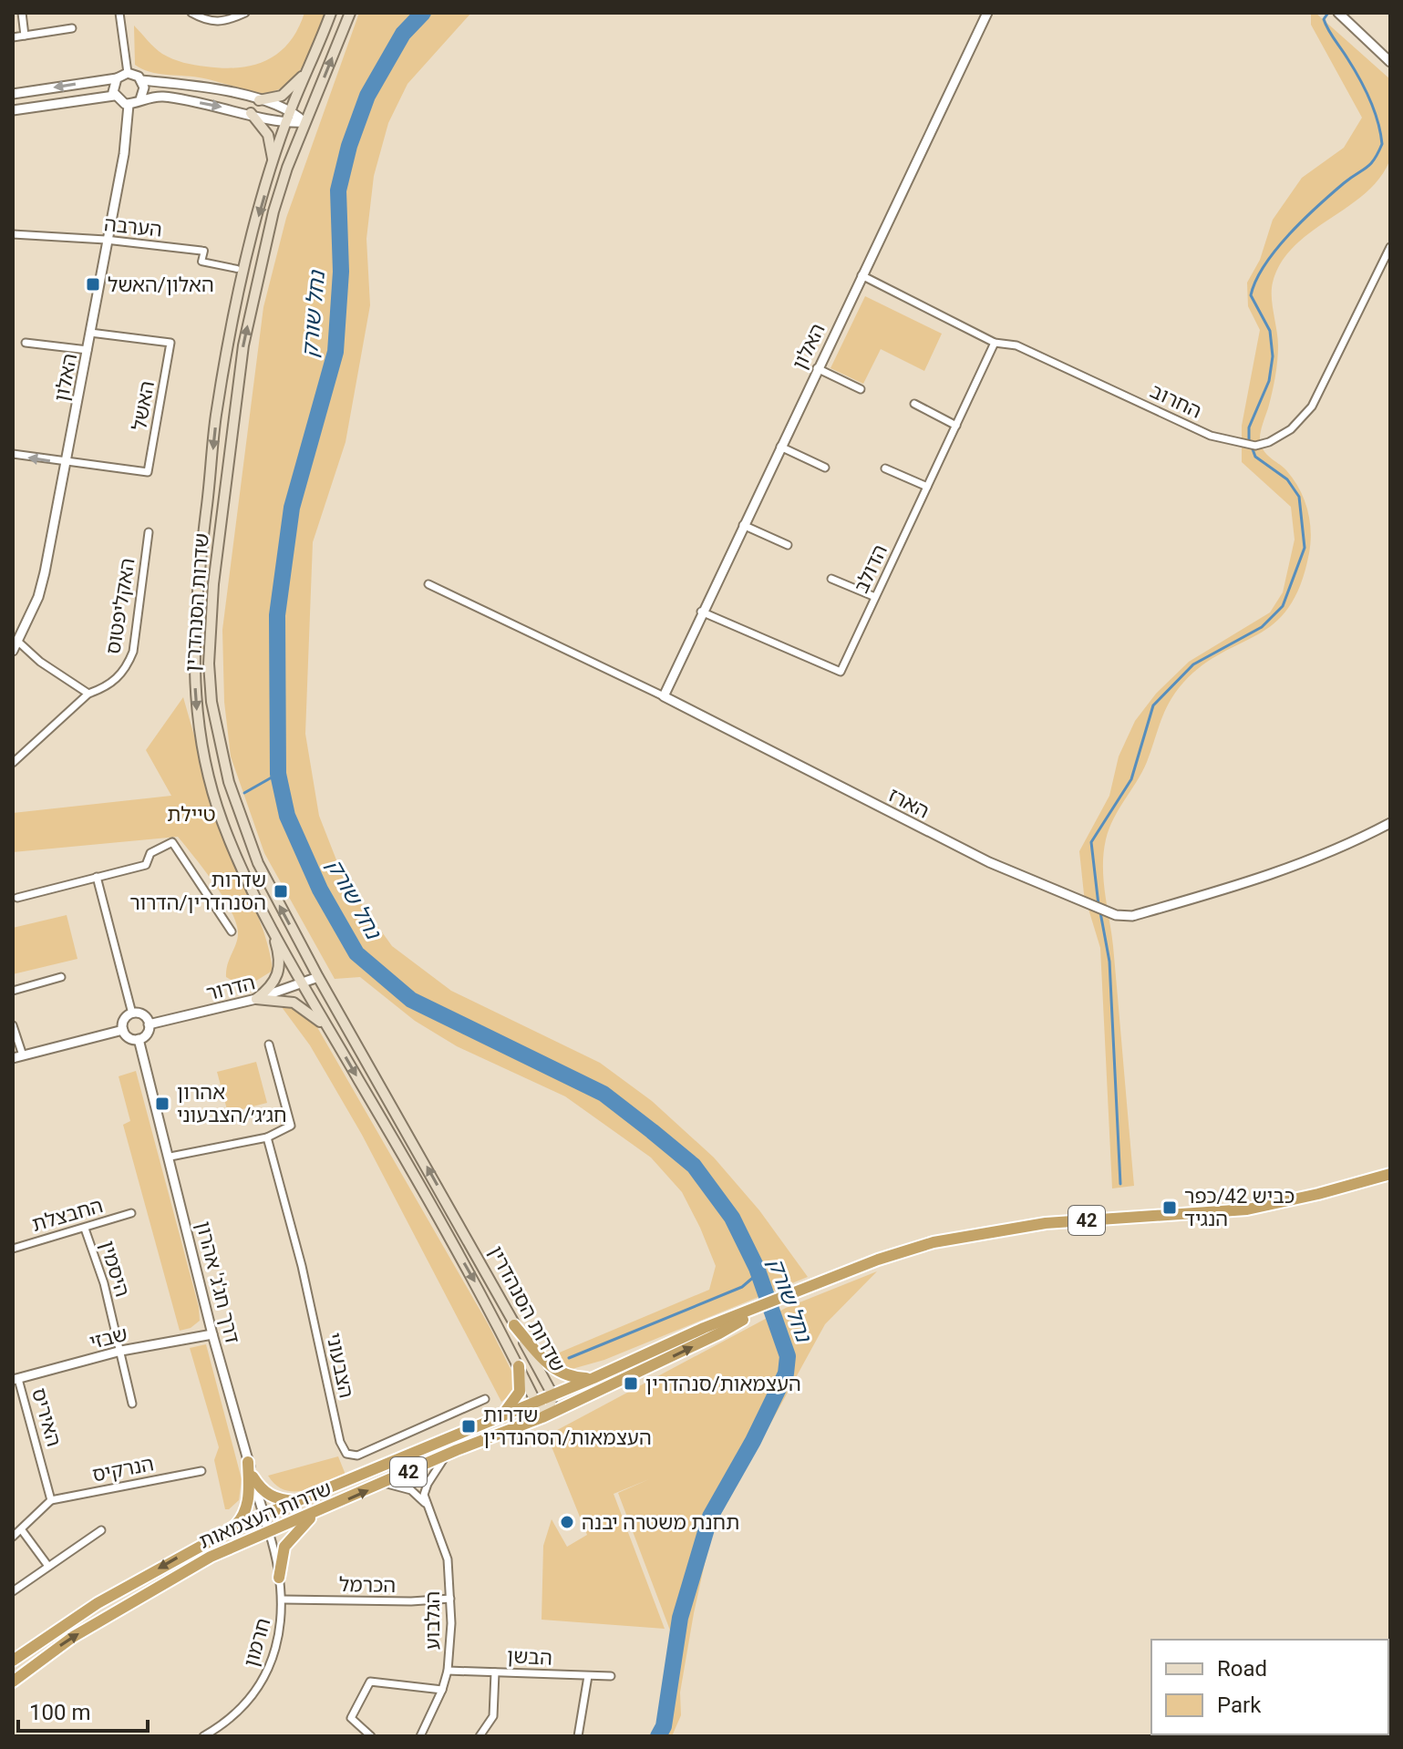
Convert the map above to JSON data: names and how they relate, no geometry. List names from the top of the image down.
{
  "streets": {
    "highway": ["42", "שדרות העצמאות"],
    "main road": ["שדרות הסנהדרין"],
    "street": [
      "הערבה",
      "האלון",
      "החרוב",
      "האשל",
      "הדולב",
      "האקליפטוס",
      "הארז",
      "הדרור",
      "החבצלת",
      "היסמין",
      "דרך חג'ג' אהרון",
      "שבזי",
      "הצבעוני",
      "האיריס",
      "הנרקיס",
      "הכרמל",
      "הגלבוע",
      "חרמון",
      "הבשן"
    ]
  },
  "crossings": [
    ["הערבה", "האלון"],
    ["האלון", "החרוב"],
    ["האלון", "האשל"],
    ["האלון", "הדולב"],
    ["האלון", "הארז"],
    ["החרוב", "הדולב"],
    ["שדרות הסנהדרין", "הדרור"],
    ["שדרות הסנהדרין", "42"],
    ["שדרות הסנהדרין", "שדרות העצמאות"],
    ["הדרור", "דרך חג'ג' אהרון"],
    ["החבצלת", "היסמין"],
    ["42", "שדרות העצמאות"],
    ["היסמין", "שבזי"],
    ["דרך חג'ג' אהרון", "שבזי"],
    ["דרך חג'ג' אהרון", "שדרות העצמאות"],
    ["דרך חג'ג' אהרון", "חרמון"],
    ["שבזי", "האיריס"],
    ["האיריס", "הנרקיס"],
    ["שדרות העצמאות", "חרמון"],
    ["הכרמל", "הגלבוע"],
    ["הכרמל", "חרמון"],
    ["הגלבוע", "הבשן"]
  ],
  "water": ["נחל שורק"],
  "parks": ["טיילת"],
  "places": {
    "transit": [
      "האלון/האשל",
      "שדרות הסנהדרין/הדרור",
      "אהרון חג׳ג׳/הצבעוני",
      "כביש 42/כפר הנגיד",
      "העצמאות/סנהדרין",
      "שדרות העצמאות/הסהנדרין"
    ],
    "other": ["תחנת משטרה יבנה"]
  },
  "legend": ["Road", "Park"],
  "scale_bar": "100 m"
}
